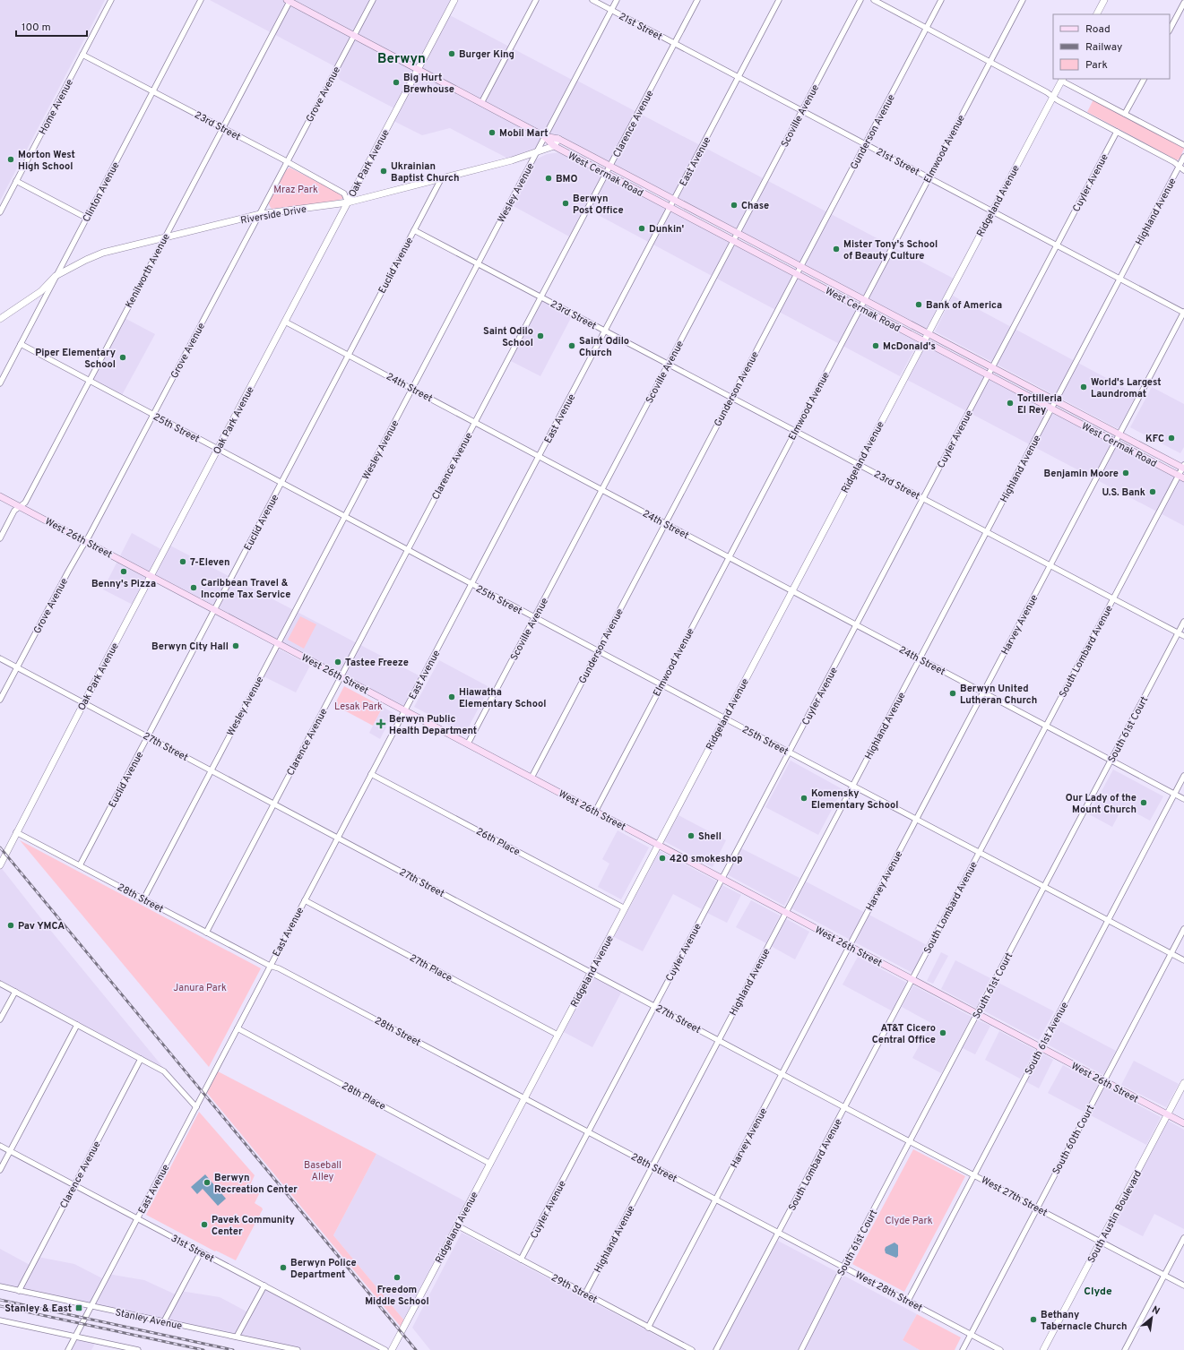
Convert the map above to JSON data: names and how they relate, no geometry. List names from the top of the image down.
{
  "streets": {
    "main road": ["West Cermak Road", "West 26th Street"],
    "street": [
      "21st Street",
      "Grove Avenue",
      "Home Avenue",
      "Scoville Avenue",
      "Clarence Avenue",
      "23rd Street",
      "Gunderson Avenue",
      "Elmwood Avenue",
      "East Avenue",
      "Oak Park Avenue",
      "Cuyler Avenue",
      "Clinton Avenue",
      "Wesley Avenue",
      "Ridgeland Avenue",
      "Highland Avenue",
      "Riverside Drive",
      "Euclid Avenue",
      "Kenilworth Avenue",
      "24th Street",
      "25th Street",
      "Harvey Avenue",
      "South Lombard Avenue",
      "South 61st Court",
      "27th Street",
      "26th Place",
      "28th Street",
      "27th Place",
      "South 61st Avenue",
      "28th Place",
      "South 60th Court",
      "West 27th Street",
      "South Austin Boulevard",
      "31st Street",
      "29th Street",
      "West 28th Street",
      "Stanley Avenue"
    ]
  },
  "crossings": [
    ["21st Street", "Scoville Avenue"],
    ["21st Street", "Clarence Avenue"],
    ["21st Street", "Gunderson Avenue"],
    ["21st Street", "Elmwood Avenue"],
    ["21st Street", "East Avenue"],
    ["21st Street", "Cuyler Avenue"],
    ["21st Street", "Wesley Avenue"],
    ["21st Street", "Ridgeland Avenue"],
    ["21st Street", "Highland Avenue"],
    ["21st Street", "Harvey Avenue"],
    ["Grove Avenue", "23rd Street"],
    ["Grove Avenue", "West Cermak Road"],
    ["Grove Avenue", "Riverside Drive"],
    ["Grove Avenue", "25th Street"],
    ["Grove Avenue", "West 26th Street"],
    ["Grove Avenue", "27th Street"],
    ["Home Avenue", "23rd Street"],
    ["Scoville Avenue", "23rd Street"],
    ["Scoville Avenue", "West Cermak Road"],
    ["Scoville Avenue", "24th Street"],
    ["Scoville Avenue", "25th Street"],
    ["Scoville Avenue", "West 26th Street"],
    ["Clarence Avenue", "23rd Street"],
    ["Clarence Avenue", "West Cermak Road"],
    ["Clarence Avenue", "24th Street"],
    ["Clarence Avenue", "25th Street"],
    ["Clarence Avenue", "West 26th Street"],
    ["Clarence Avenue", "27th Street"],
    ["Clarence Avenue", "28th Street"],
    ["Clarence Avenue", "31st Street"],
    ["Clarence Avenue", "Stanley Avenue"],
    ["23rd Street", "Gunderson Avenue"],
    ["23rd Street", "Elmwood Avenue"],
    ["23rd Street", "East Avenue"],
    ["23rd Street", "Oak Park Avenue"],
    ["23rd Street", "Cuyler Avenue"],
    ["23rd Street", "Clinton Avenue"],
    ["23rd Street", "Wesley Avenue"],
    ["23rd Street", "Ridgeland Avenue"],
    ["23rd Street", "Highland Avenue"],
    ["23rd Street", "Riverside Drive"],
    ["23rd Street", "Euclid Avenue"],
    ["23rd Street", "Kenilworth Avenue"],
    ["23rd Street", "Harvey Avenue"],
    ["23rd Street", "South Lombard Avenue"],
    ["23rd Street", "South 61st Court"],
    ["Gunderson Avenue", "West Cermak Road"],
    ["Gunderson Avenue", "24th Street"],
    ["Gunderson Avenue", "25th Street"],
    ["Gunderson Avenue", "West 26th Street"],
    ["Elmwood Avenue", "West Cermak Road"],
    ["Elmwood Avenue", "24th Street"],
    ["Elmwood Avenue", "25th Street"],
    ["Elmwood Avenue", "West 26th Street"],
    ["East Avenue", "West Cermak Road"],
    ["East Avenue", "24th Street"],
    ["East Avenue", "25th Street"],
    ["East Avenue", "West 26th Street"],
    ["East Avenue", "27th Street"],
    ["East Avenue", "26th Place"],
    ["East Avenue", "28th Street"],
    ["East Avenue", "27th Place"],
    ["East Avenue", "28th Place"],
    ["East Avenue", "31st Street"],
    ["East Avenue", "Stanley Avenue"],
    ["Oak Park Avenue", "West Cermak Road"],
    ["Oak Park Avenue", "Riverside Drive"],
    ["Oak Park Avenue", "24th Street"],
    ["Oak Park Avenue", "25th Street"],
    ["Oak Park Avenue", "West 26th Street"],
    ["Oak Park Avenue", "27th Street"],
    ["Oak Park Avenue", "28th Street"],
    ["West Cermak Road", "Cuyler Avenue"],
    ["West Cermak Road", "Wesley Avenue"],
    ["West Cermak Road", "Ridgeland Avenue"],
    ["West Cermak Road", "Highland Avenue"],
    ["West Cermak Road", "Riverside Drive"],
    ["West Cermak Road", "Kenilworth Avenue"],
    ["West Cermak Road", "Harvey Avenue"],
    ["West Cermak Road", "South Lombard Avenue"],
    ["Cuyler Avenue", "24th Street"],
    ["Cuyler Avenue", "25th Street"],
    ["Cuyler Avenue", "West 26th Street"],
    ["Cuyler Avenue", "27th Street"],
    ["Cuyler Avenue", "28th Street"],
    ["Cuyler Avenue", "29th Street"],
    ["Clinton Avenue", "Riverside Drive"],
    ["Clinton Avenue", "25th Street"],
    ["Wesley Avenue", "Riverside Drive"],
    ["Wesley Avenue", "24th Street"],
    ["Wesley Avenue", "25th Street"],
    ["Wesley Avenue", "West 26th Street"],
    ["Wesley Avenue", "27th Street"],
    ["Wesley Avenue", "28th Street"],
    ["Ridgeland Avenue", "24th Street"],
    ["Ridgeland Avenue", "25th Street"],
    ["Ridgeland Avenue", "West 26th Street"],
    ["Ridgeland Avenue", "27th Street"],
    ["Ridgeland Avenue", "26th Place"],
    ["Ridgeland Avenue", "28th Street"],
    ["Ridgeland Avenue", "27th Place"],
    ["Ridgeland Avenue", "28th Place"],
    ["Ridgeland Avenue", "29th Street"],
    ["Highland Avenue", "24th Street"],
    ["Highland Avenue", "25th Street"],
    ["Highland Avenue", "West 26th Street"],
    ["Highland Avenue", "27th Street"],
    ["Highland Avenue", "28th Street"],
    ["Highland Avenue", "29th Street"],
    ["Riverside Drive", "Euclid Avenue"],
    ["Riverside Drive", "Kenilworth Avenue"],
    ["Euclid Avenue", "24th Street"],
    ["Euclid Avenue", "25th Street"],
    ["Euclid Avenue", "West 26th Street"],
    ["Euclid Avenue", "27th Street"],
    ["Euclid Avenue", "28th Street"],
    ["Kenilworth Avenue", "25th Street"],
    ["Kenilworth Avenue", "West 26th Street"],
    ["24th Street", "Harvey Avenue"],
    ["24th Street", "South Lombard Avenue"],
    ["24th Street", "South 61st Court"],
    ["24th Street", "South 61st Avenue"],
    ["25th Street", "Harvey Avenue"],
    ["25th Street", "South Lombard Avenue"],
    ["25th Street", "South 61st Court"],
    ["25th Street", "South 61st Avenue"],
    ["25th Street", "South 60th Court"],
    ["West 26th Street", "Harvey Avenue"],
    ["West 26th Street", "South Lombard Avenue"],
    ["West 26th Street", "South 61st Court"],
    ["West 26th Street", "South 61st Avenue"],
    ["West 26th Street", "South 60th Court"],
    ["West 26th Street", "South Austin Boulevard"],
    ["Harvey Avenue", "27th Street"],
    ["Harvey Avenue", "28th Street"],
    ["Harvey Avenue", "29th Street"],
    ["South Lombard Avenue", "27th Street"],
    ["South Lombard Avenue", "28th Street"],
    ["South Lombard Avenue", "West 27th Street"],
    ["South Lombard Avenue", "West 28th Street"],
    ["South 61st Court", "West 27th Street"],
    ["South 61st Court", "West 28th Street"],
    ["27th Street", "West 27th Street"],
    ["28th Street", "West 28th Street"],
    ["South 61st Avenue", "West 27th Street"],
    ["South 61st Avenue", "West 28th Street"],
    ["South 60th Court", "West 27th Street"],
    ["South 60th Court", "West 28th Street"],
    ["West 27th Street", "South Austin Boulevard"]
  ],
  "districts": ["Berwyn", "Clyde"],
  "parks": [
    "Mraz Park",
    "Lesak Park",
    "Janura Park",
    "Baseball Alley",
    "Clyde Park"
  ],
  "places": {
    "other": [
      "Burger King",
      "Big Hurt Brewhouse",
      "Mobil Mart",
      "Morton West High School",
      "Ukrainian Baptist Church",
      "BMO",
      "Berwyn Post Office",
      "Chase",
      "Dunkin'",
      "Mister Tony's School of Beauty Culture",
      "Bank of America",
      "Saint Odilo School",
      "Saint Odilo Church",
      "McDonald's",
      "Piper Elementary School",
      "World's Largest Laundromat",
      "Tortilleria El Rey",
      "KFC",
      "Benjamin Moore",
      "U.S. Bank",
      "7-Eleven",
      "Benny's Pizza",
      "Caribbean Travel & Income Tax Service",
      "Berwyn City Hall",
      "Tastee Freeze",
      "Berwyn United Lutheran Church",
      "Hiawatha Elementary School",
      "Komensky Elementary School",
      "Our Lady of the Mount Church",
      "Shell",
      "420 smokeshop",
      "Pav YMCA",
      "AT&T Cicero Central Office",
      "Berwyn Recreation Center",
      "Pavek Community Center",
      "Berwyn Police Department",
      "Freedom Middle School",
      "Bethany Tabernacle Church"
    ],
    "health": ["Berwyn Public Health Department"],
    "transit": ["Stanley & East"]
  },
  "legend": ["Road", "Railway", "Park"],
  "scale_bar": "100 m",
  "north": "top right"
}
